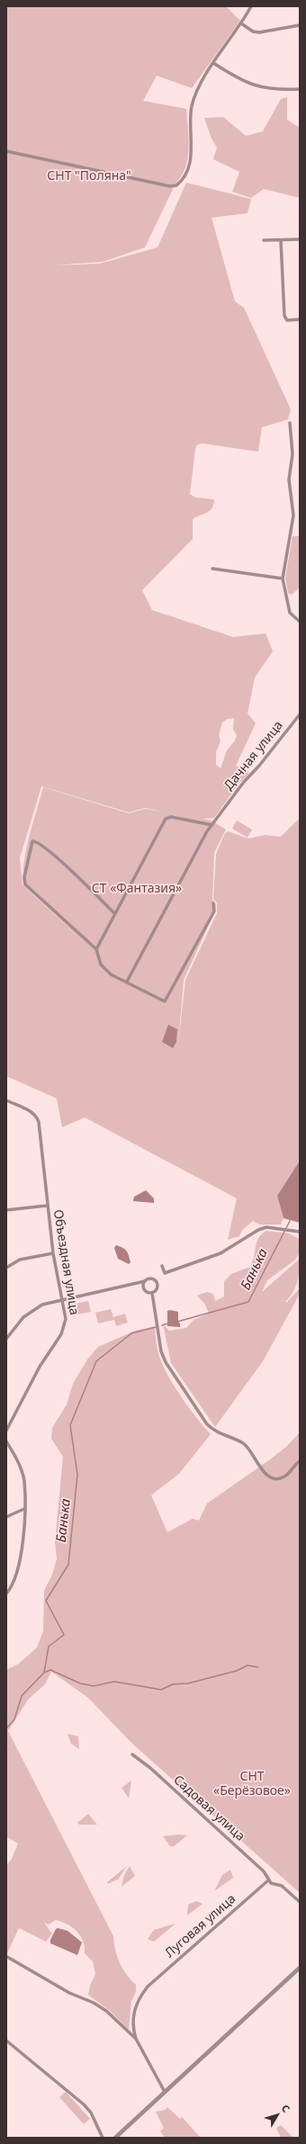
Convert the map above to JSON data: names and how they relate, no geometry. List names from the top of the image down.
{
  "streets": {
    "street": [
      "Дачная улица",
      "Объездная улица",
      "Садовая улица",
      "Луговая улица"
    ]
  },
  "crossings": [
    ["Садовая улица", "Луговая улица"]
  ],
  "water": ["Банька"],
  "parks": ["СНТ \"Поляна\"", "СТ «Фантазия»", "СНТ «Берёзовое»"],
  "north": "top right"
}
